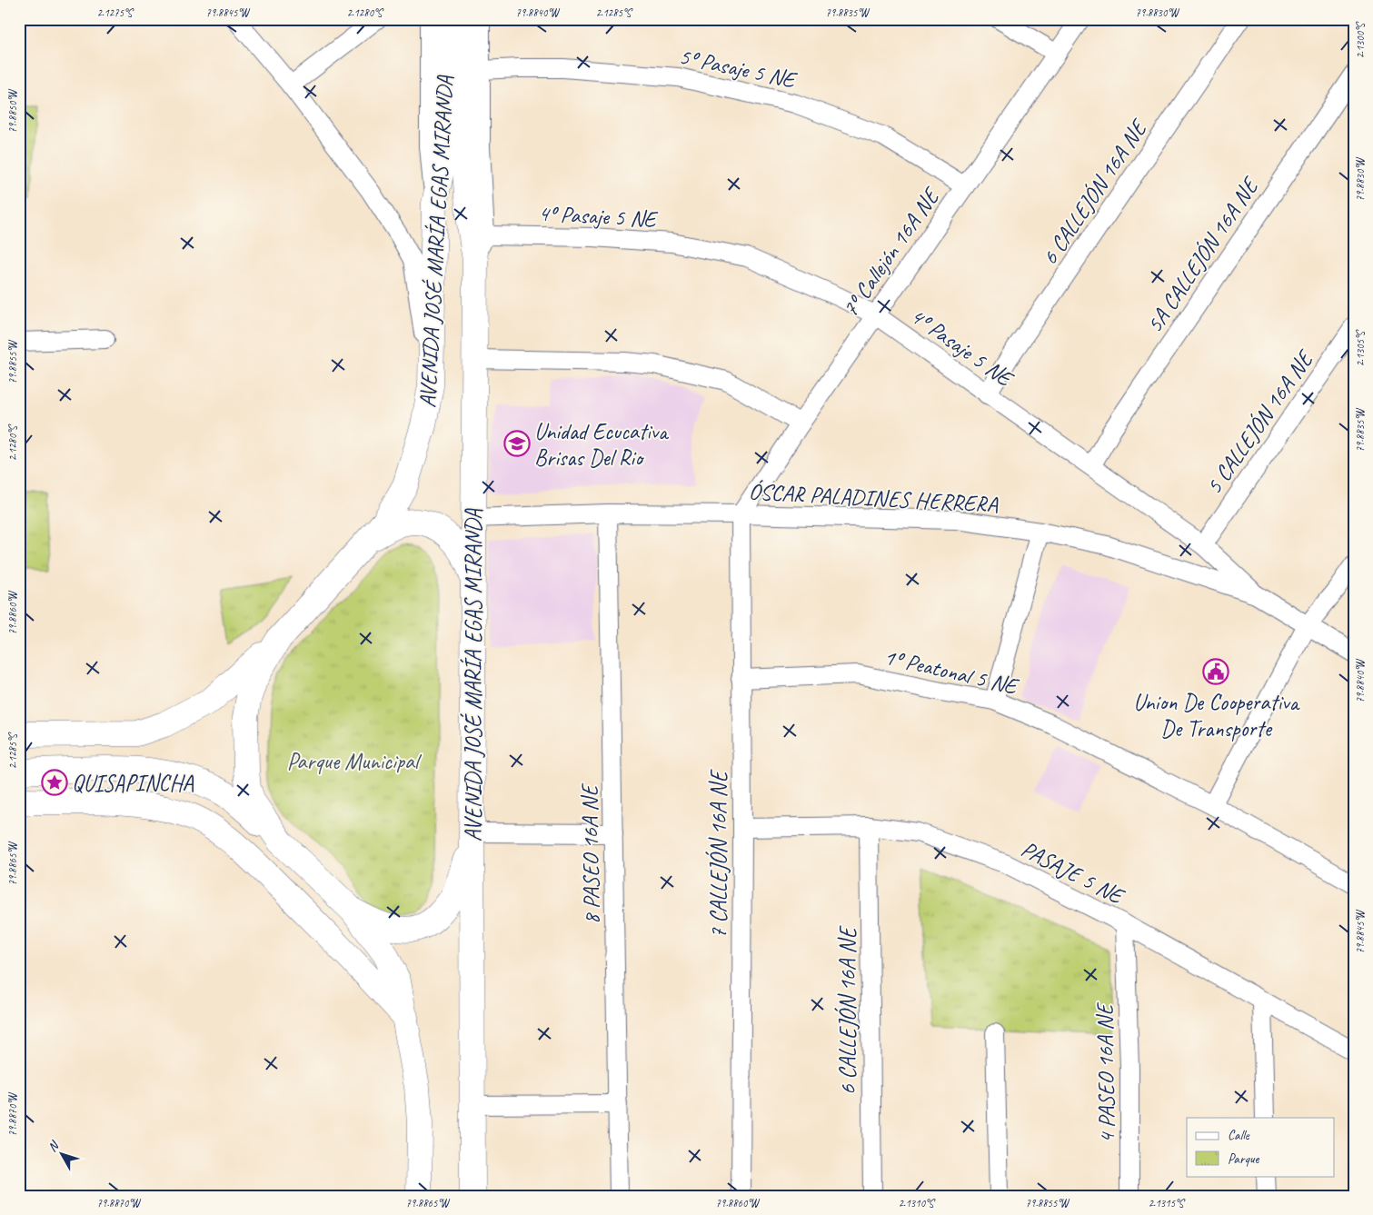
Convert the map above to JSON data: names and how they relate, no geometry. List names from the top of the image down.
{
  "streets": {
    "main road": ["AVENIDA JOSÉ MARÍA EGAS MIRANDA"],
    "street": [
      "5º Pasaje 5 NE",
      "6 CALLEJÓN 16A NE",
      "4º Pasaje 5 NE",
      "7º Callejón 16A NE",
      "5A CALLEJÓN 16A NE",
      "5 CALLEJÓN 16A NE",
      "ÓSCAR PALADINES HERRERA",
      "1º Peatonal 5 NE",
      "8 PASEO 16A NE",
      "7 CALLEJÓN 16A NE",
      "PASAJE 5 NE",
      "4 PASEO 16A NE"
    ]
  },
  "crossings": [
    ["5º Pasaje 5 NE", "7º Callejón 16A NE"],
    ["6 CALLEJÓN 16A NE", "4º Pasaje 5 NE"],
    ["6 CALLEJÓN 16A NE", "PASAJE 5 NE"],
    ["4º Pasaje 5 NE", "7º Callejón 16A NE"],
    ["4º Pasaje 5 NE", "5A CALLEJÓN 16A NE"],
    ["4º Pasaje 5 NE", "5 CALLEJÓN 16A NE"],
    ["4º Pasaje 5 NE", "ÓSCAR PALADINES HERRERA"],
    ["AVENIDA JOSÉ MARÍA EGAS MIRANDA", "ÓSCAR PALADINES HERRERA"],
    ["7º Callejón 16A NE", "ÓSCAR PALADINES HERRERA"],
    ["7º Callejón 16A NE", "7 CALLEJÓN 16A NE"],
    ["ÓSCAR PALADINES HERRERA", "8 PASEO 16A NE"],
    ["ÓSCAR PALADINES HERRERA", "7 CALLEJÓN 16A NE"],
    ["1º Peatonal 5 NE", "7 CALLEJÓN 16A NE"],
    ["7 CALLEJÓN 16A NE", "PASAJE 5 NE"],
    ["PASAJE 5 NE", "4 PASEO 16A NE"]
  ],
  "parks": ["Parque Municipal"],
  "places": {
    "school or university": ["Unidad Ecucativa Brisas Del Rio"],
    "public building": ["Union De Cooperativa De Transporte"],
    "place": ["QUISAPINCHA"]
  },
  "legend": ["Calle", "Parque"],
  "north": "top left",
  "coordinates": [
    "2.1275°S",
    "79.8845°W",
    "2.1280°S",
    "79.8840°W",
    "2.1285°S",
    "79.8835°W",
    "79.8830°W",
    "2.1300°S",
    "79.8850°W",
    "2.1305°S",
    "79.8855°W",
    "79.8860°W",
    "79.8865°W",
    "79.8870°W",
    "2.1310°S",
    "2.1315°S"
  ]
}
